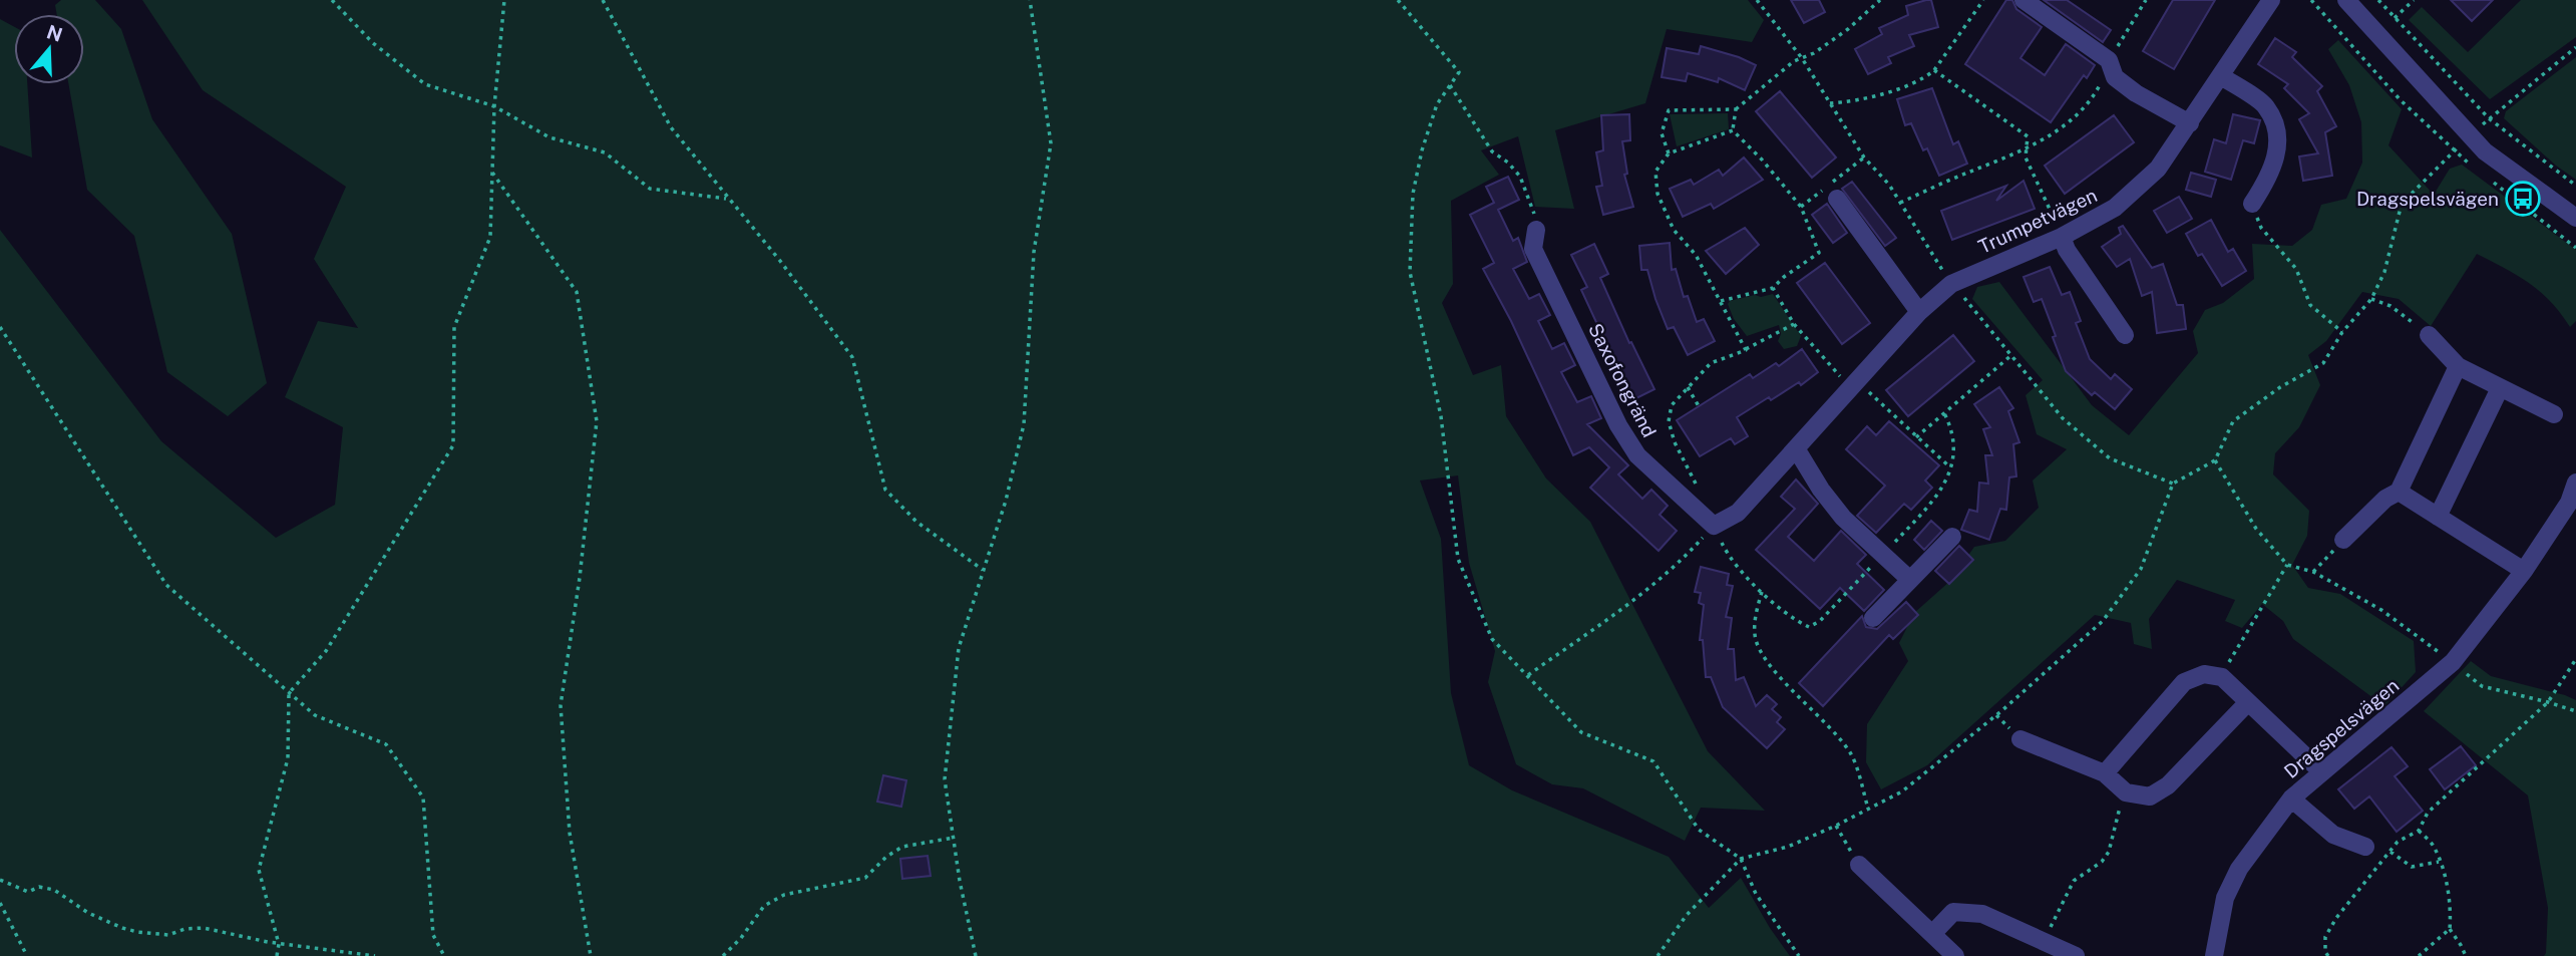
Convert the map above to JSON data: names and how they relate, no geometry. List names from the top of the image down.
{
  "streets": {
    "street": ["Trumpetvägen", "Saxofongränd", "Dragspelsvägen"]
  },
  "crossings": [
    ["Trumpetvägen", "Saxofongränd"]
  ],
  "places": {
    "bus stop": ["Dragspelsvägen"]
  },
  "north": "top"
}
